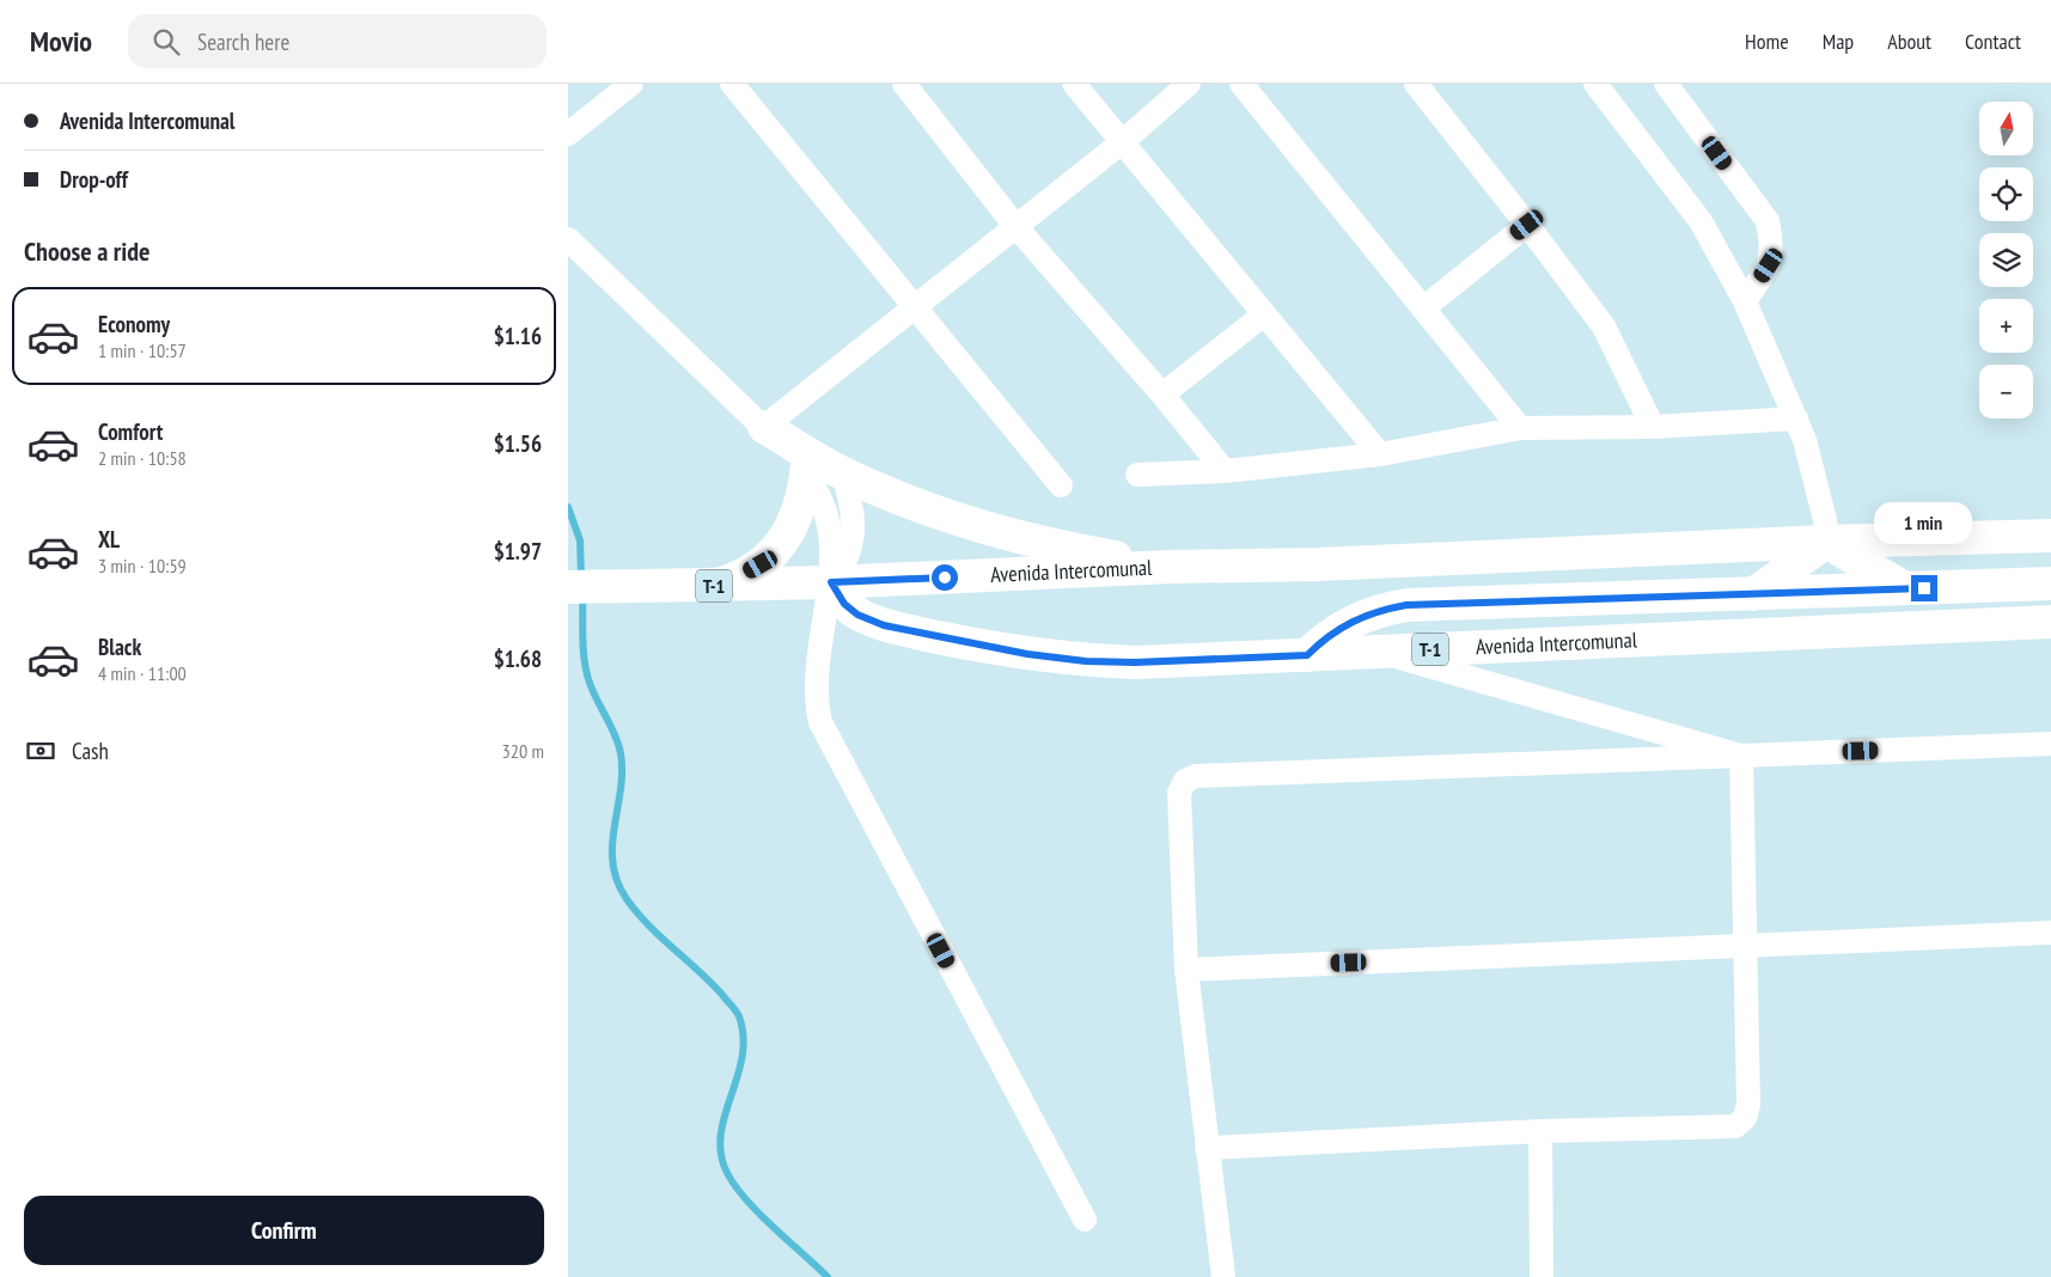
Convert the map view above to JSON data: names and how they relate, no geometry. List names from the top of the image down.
{
  "streets": {
    "main road": ["Avenida Intercomunal", "T-1"]
  },
  "crossings": [
    ["Avenida Intercomunal", "T-1"]
  ],
  "north": "top",
  "page": {
    "header": "Movio",
    "search": "Search here",
    "nav": [
      "Home",
      "Map",
      "About",
      "Contact"
    ],
    "banner": ["Avenida Intercomunal", "Drop-off"],
    "map_buttons": ["+", "−"],
    "heading": "Choose a ride",
    "list": [
      {
        "name": "Economy",
        "note": "1 min · 10:57",
        "value": "$1.16"
      },
      {
        "name": "Comfort",
        "note": "2 min · 10:58",
        "value": "$1.56"
      },
      {
        "name": "XL",
        "note": "3 min · 10:59",
        "value": "$1.97"
      },
      {
        "name": "Black",
        "note": "4 min · 11:00",
        "value": "$1.68"
      }
    ],
    "bubble": "1 min",
    "pay": ["Cash", "320 m"],
    "buttons": "Confirm"
  }
}
